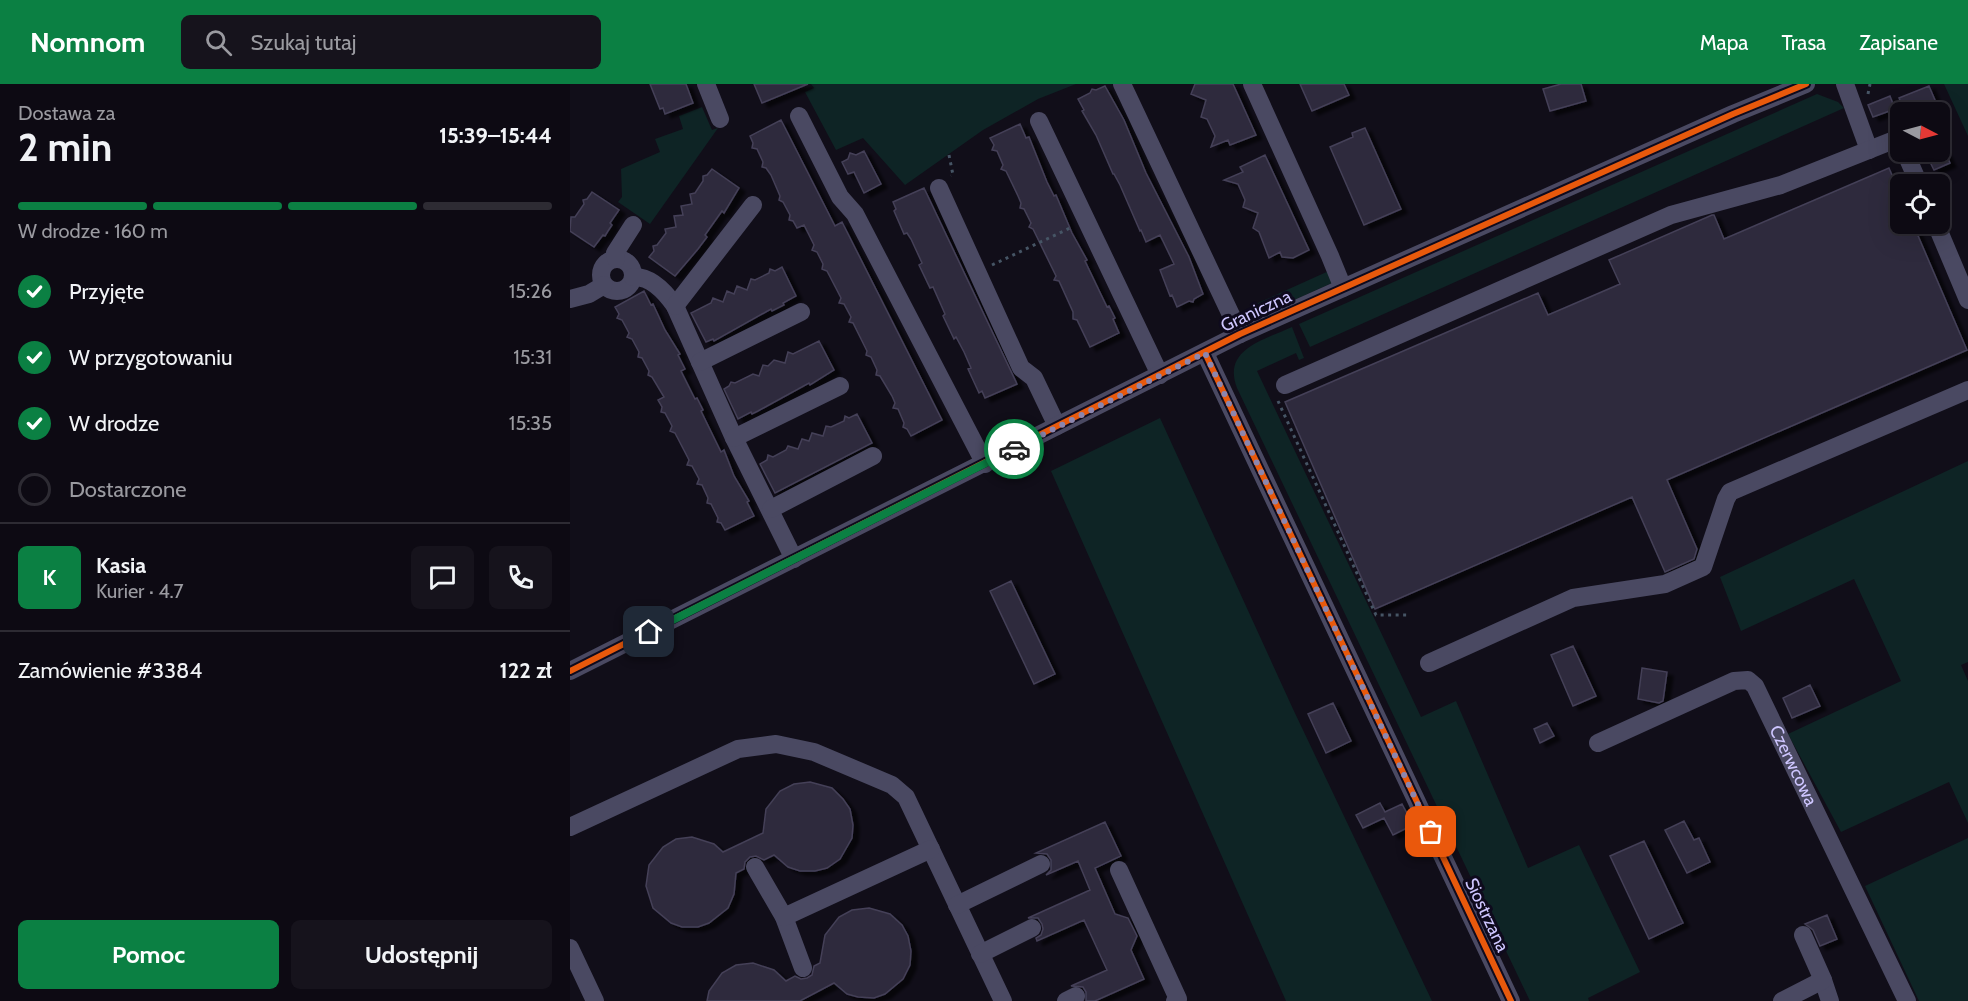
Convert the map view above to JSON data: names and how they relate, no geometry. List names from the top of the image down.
{
  "streets": {
    "street": ["Graniczna", "Czerwcowa", "Siostrzana"]
  },
  "crossings": [
    ["Graniczna", "Siostrzana"]
  ],
  "north": "right",
  "page": {
    "header": "Nomnom",
    "search": "Szukaj tutaj",
    "nav": ["Mapa", "Trasa", "Zapisane"],
    "heading": ["2 min", "Dostawa za", "15:39–15:44"],
    "panel": [
      "Kasia",
      "Kurier · 4.7",
      "Zamówienie #3384",
      "122 zł"
    ],
    "bar": "W drodze · 160 m",
    "list": [
      ["Przyjęte", "15:26"],
      ["W przygotowaniu", "15:31"],
      ["W drodze", "15:35"],
      "Dostarczone"
    ],
    "round": "K",
    "buttons": ["Pomoc", "Udostępnij"]
  }
}
